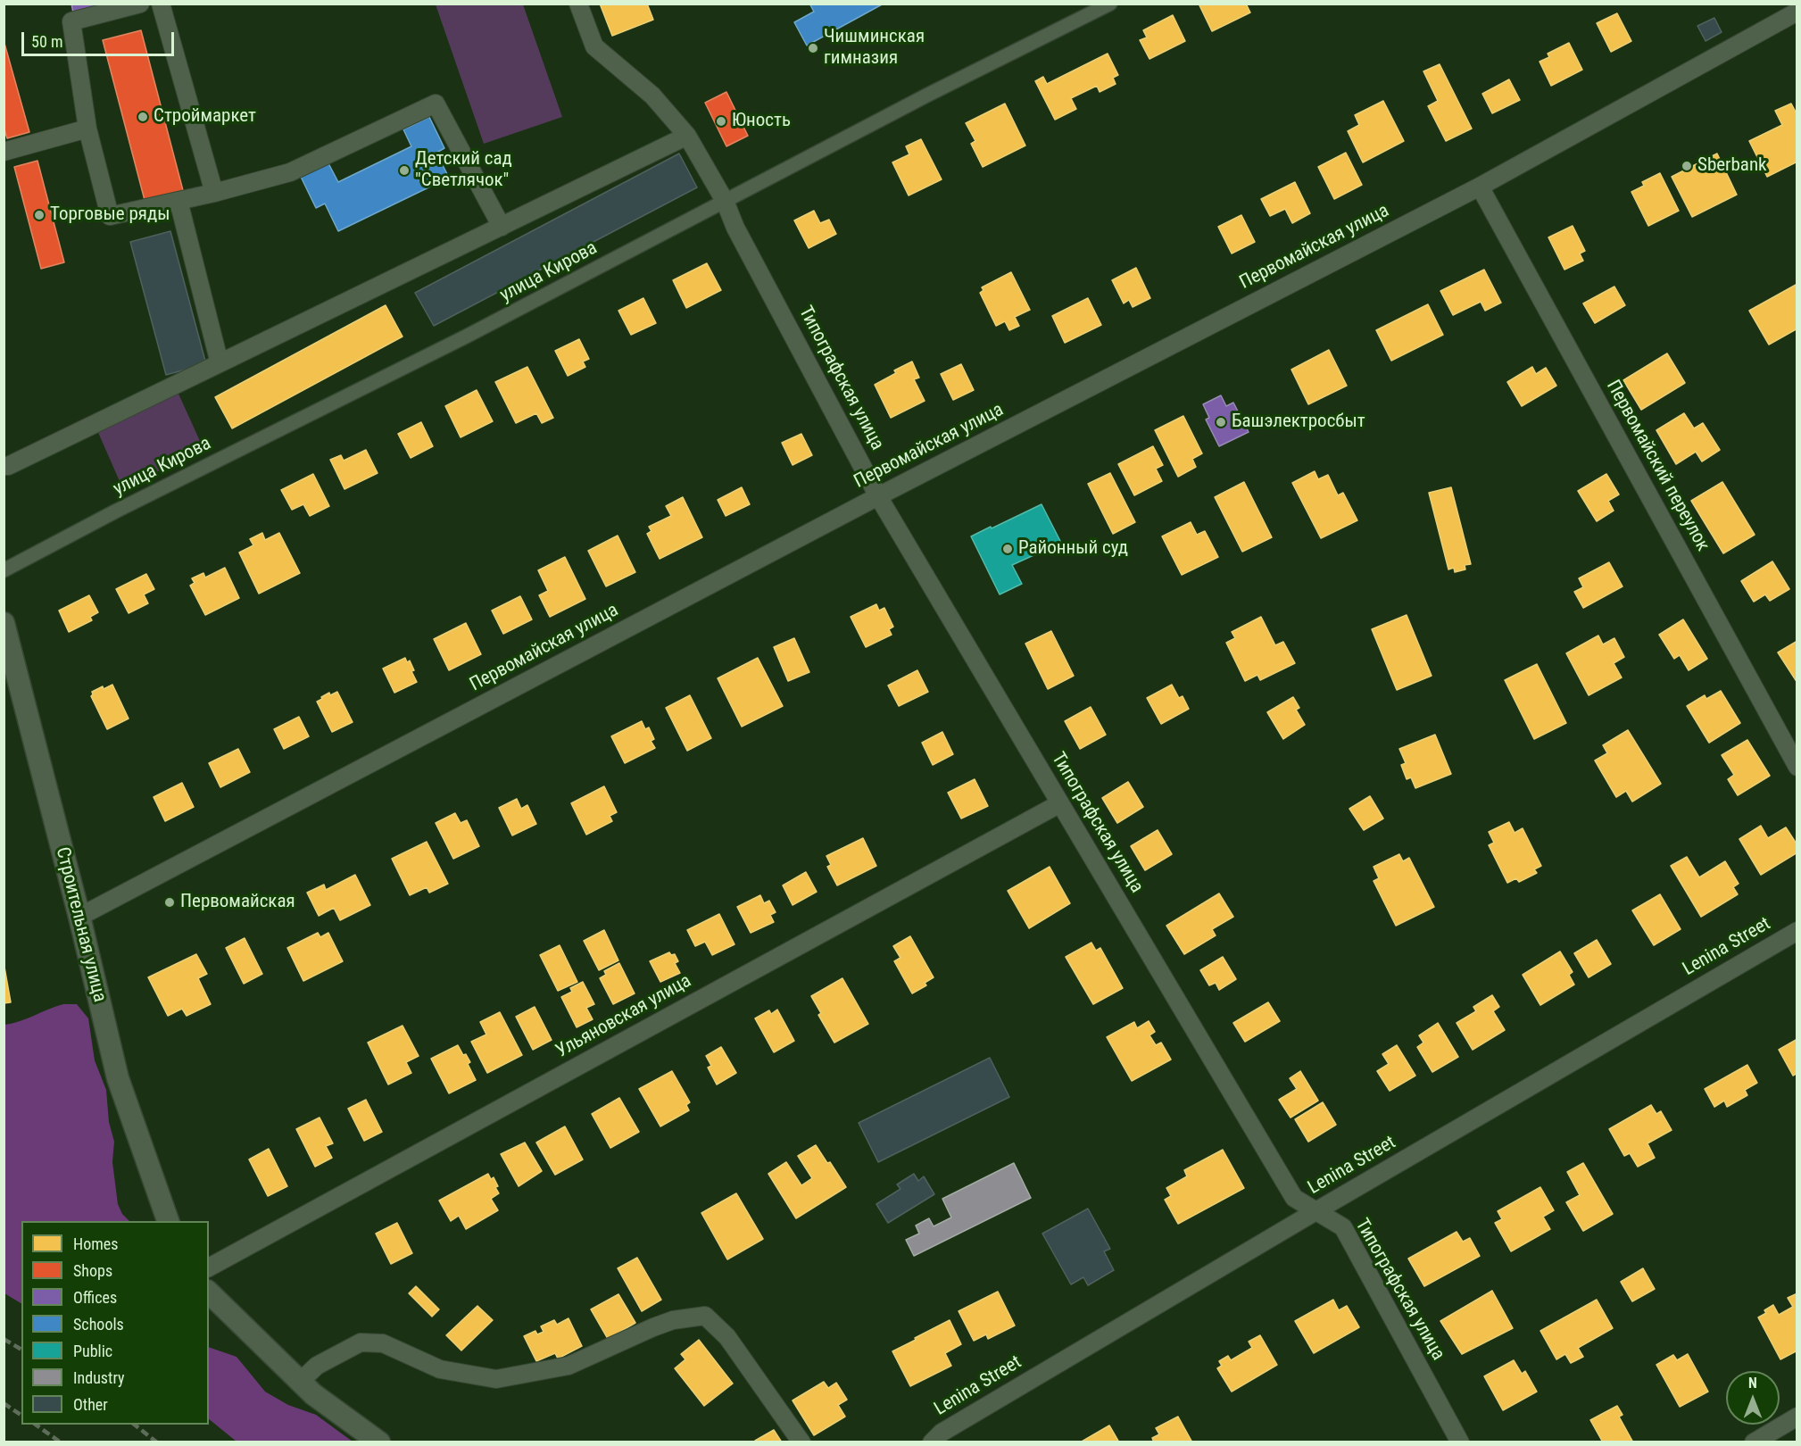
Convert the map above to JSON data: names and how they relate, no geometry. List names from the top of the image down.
{
  "streets": {
    "street": [
      "Первомайская улица",
      "улица Кирова",
      "Типографская улица",
      "Первомайский переулок",
      "Строительная улица",
      "Lenina Street",
      "Ульяновская улица"
    ]
  },
  "crossings": [
    ["Первомайская улица", "Типографская улица"],
    ["Первомайская улица", "Первомайский переулок"],
    ["Первомайская улица", "Строительная улица"],
    ["улица Кирова", "Типографская улица"],
    ["Типографская улица", "Lenina Street"],
    ["Типографская улица", "Ульяновская улица"]
  ],
  "places": [
    "Чишминская гимназия",
    "Строймаркет",
    "Юность",
    "Sberbank",
    "Детский сад \"Светлячок\"",
    "Торговые ряды",
    "Башэлектросбыт",
    "Районный суд",
    "Первомайская"
  ],
  "legend": [
    "Homes",
    "Shops",
    "Offices",
    "Schools",
    "Public",
    "Industry",
    "Other"
  ],
  "scale_bar": "50 m",
  "north": "top"
}
